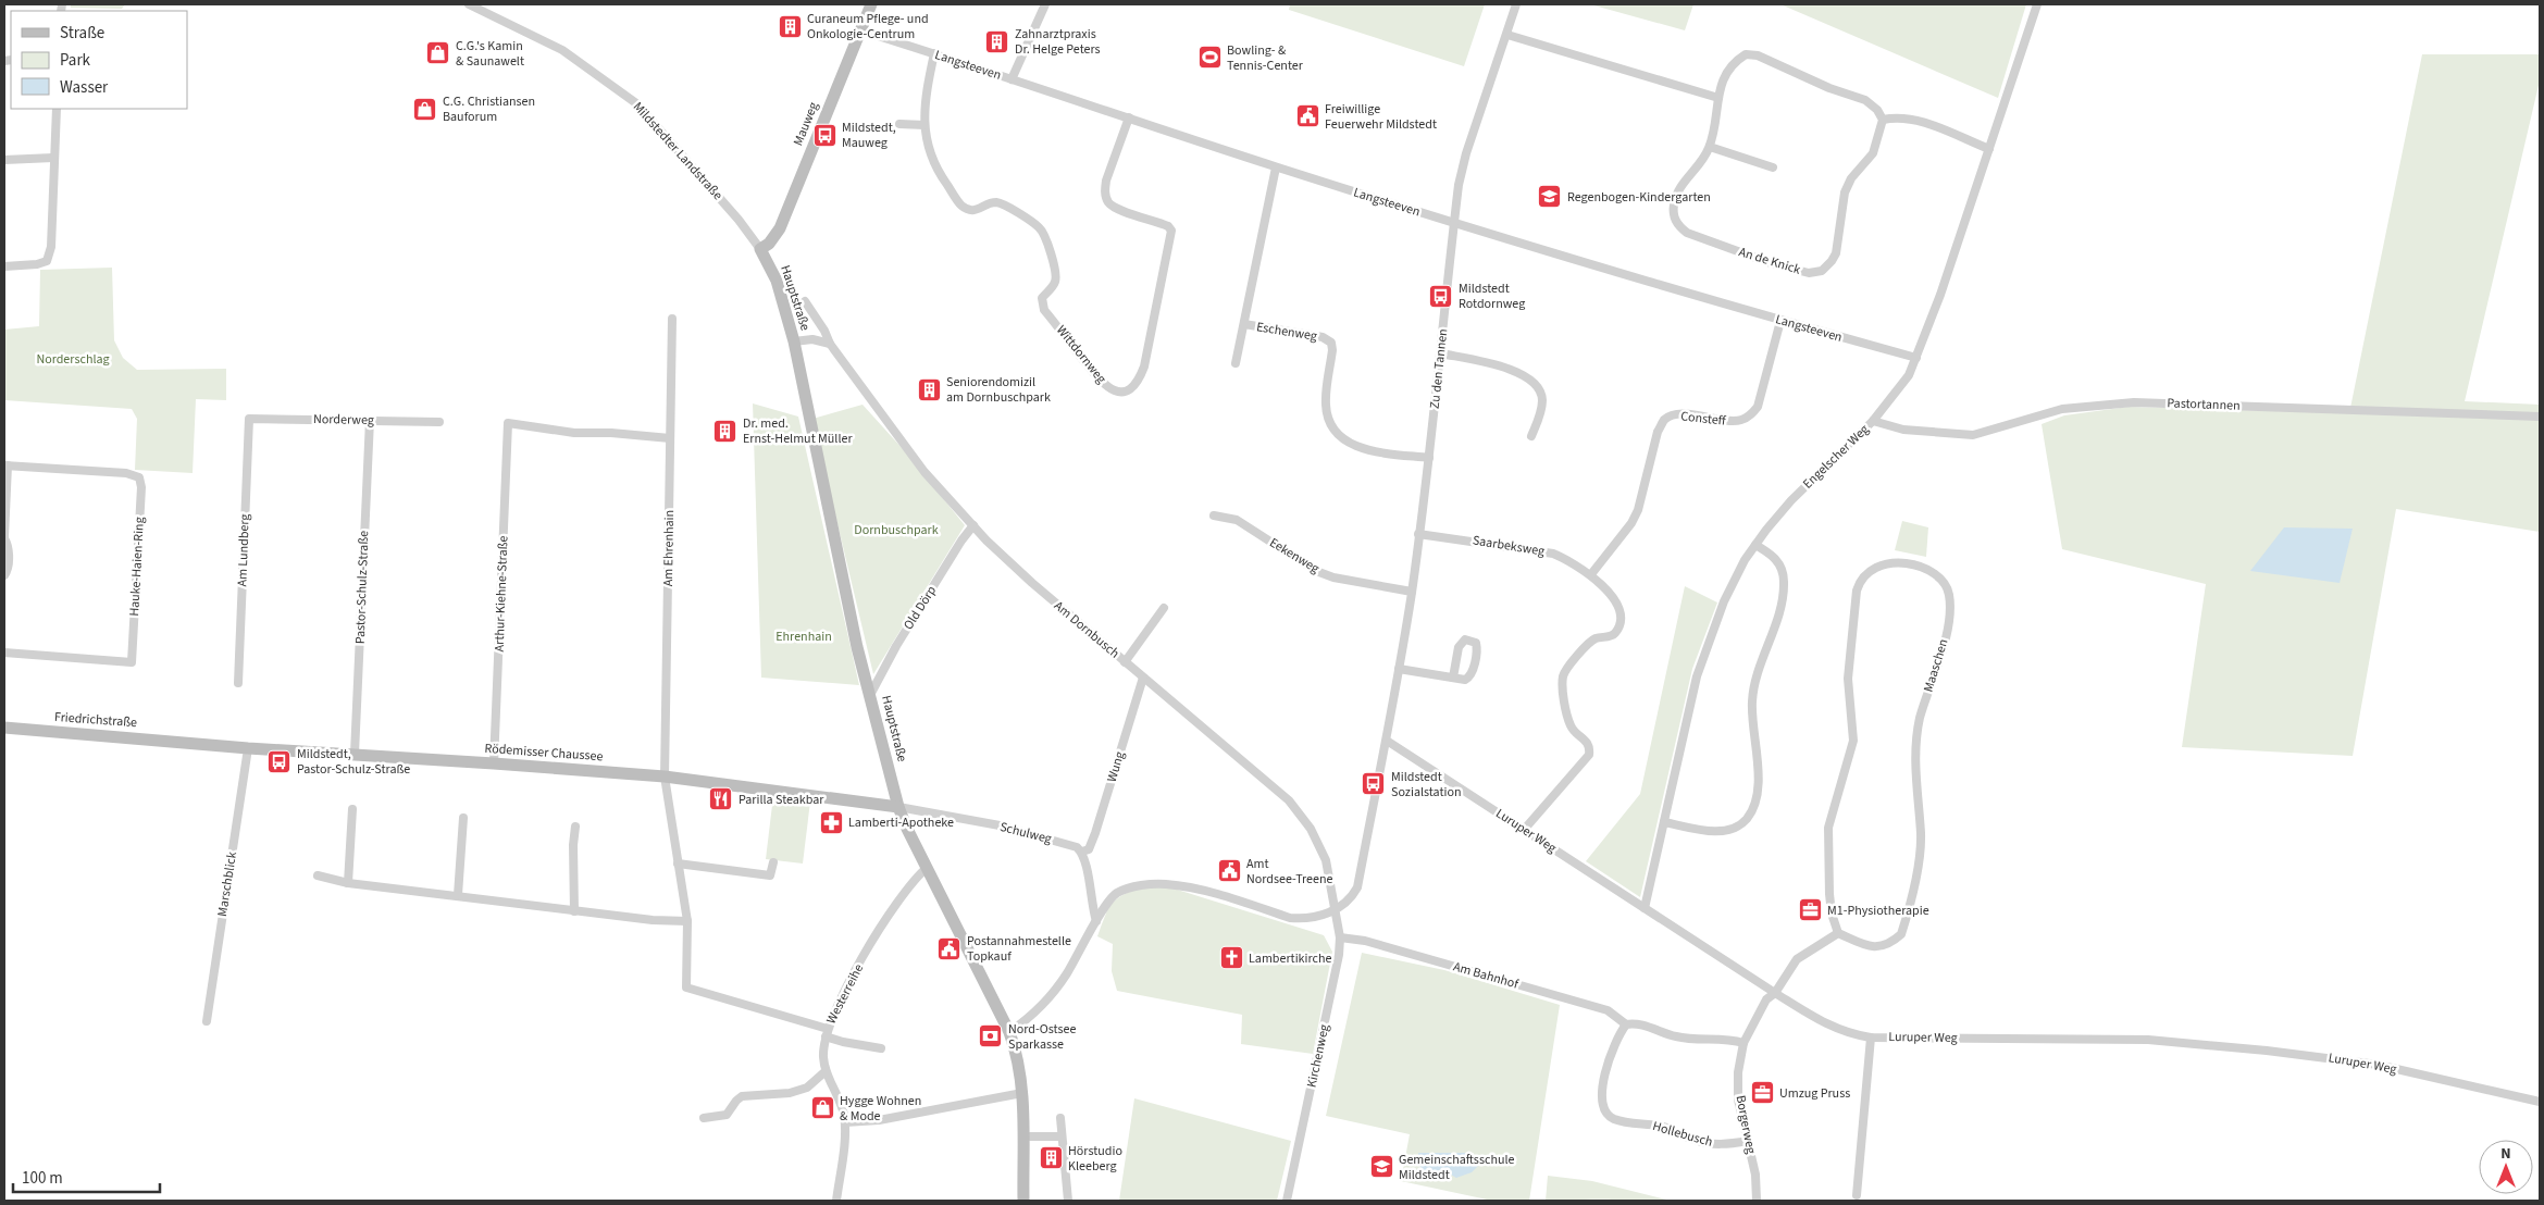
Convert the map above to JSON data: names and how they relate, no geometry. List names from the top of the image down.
{
  "streets": {
    "street": [
      "Langsteeven",
      "Mauweg",
      "Mildstedter Landstraße",
      "An de Knick",
      "Hauptstraße",
      "Eschenweg",
      "Wittdornweg",
      "Zu den Tannen",
      "Pastortannen",
      "Consteff",
      "Norderweg",
      "Engelscher Weg",
      "Saarbeksweg",
      "Am Ehrenhain",
      "Am Lundberg",
      "Eekenweg",
      "Hauke-Haien-Ring",
      "Pastor-Schulz-Straße",
      "Arthur-Kiehne-Straße",
      "Old Dörp",
      "Am Dornbusch",
      "Maaschen",
      "Friedrichstraße",
      "Rödemisser Chaussee",
      "Wung",
      "Luruper Weg",
      "Schulweg",
      "Marschblick",
      "Am Bahnhof",
      "Westerreihe",
      "Kirchenweg",
      "Borgerweg",
      "Hollebusch"
    ]
  },
  "crossings": [
    ["Langsteeven", "Mauweg"],
    ["Langsteeven", "Eschenweg"],
    ["Langsteeven", "Wittdornweg"],
    ["Langsteeven", "Zu den Tannen"],
    ["Langsteeven", "Consteff"],
    ["Langsteeven", "Engelscher Weg"],
    ["Mauweg", "Mildstedter Landstraße"],
    ["Mauweg", "Hauptstraße"],
    ["Mildstedter Landstraße", "Hauptstraße"],
    ["Hauptstraße", "Old Dörp"],
    ["Hauptstraße", "Rödemisser Chaussee"],
    ["Hauptstraße", "Schulweg"],
    ["Hauptstraße", "Westerreihe"],
    ["Eschenweg", "Zu den Tannen"],
    ["Zu den Tannen", "Saarbeksweg"],
    ["Zu den Tannen", "Eekenweg"],
    ["Zu den Tannen", "Luruper Weg"],
    ["Pastortannen", "Engelscher Weg"],
    ["Consteff", "Saarbeksweg"],
    ["Norderweg", "Am Lundberg"],
    ["Norderweg", "Pastor-Schulz-Straße"],
    ["Engelscher Weg", "Luruper Weg"],
    ["Saarbeksweg", "Luruper Weg"],
    ["Am Ehrenhain", "Arthur-Kiehne-Straße"],
    ["Am Ehrenhain", "Rödemisser Chaussee"],
    ["Am Ehrenhain", "Westerreihe"],
    ["Pastor-Schulz-Straße", "Rödemisser Chaussee"],
    ["Arthur-Kiehne-Straße", "Rödemisser Chaussee"],
    ["Old Dörp", "Am Dornbusch"],
    ["Am Dornbusch", "Wung"],
    ["Am Dornbusch", "Kirchenweg"],
    ["Friedrichstraße", "Rödemisser Chaussee"],
    ["Rödemisser Chaussee", "Schulweg"],
    ["Rödemisser Chaussee", "Marschblick"],
    ["Wung", "Schulweg"],
    ["Luruper Weg", "Borgerweg"],
    ["Am Bahnhof", "Kirchenweg"],
    ["Am Bahnhof", "Hollebusch"],
    ["Borgerweg", "Hollebusch"]
  ],
  "parks": ["Norderschlag", "Dornbuschpark", "Ehrenhain"],
  "places": {
    "building": [
      "Curaneum Pflege- und Onkologie-Centrum",
      "Zahnarztpraxis Dr. Helge Peters",
      "Seniorendomizil am Dornbuschpark",
      "Dr. med. Ernst-Helmut Müller",
      "Hörstudio Kleeberg"
    ],
    "shop": ["C.G.'s Kamin & Saunawelt", "C.G. Christiansen Bauforum", "Hygge Wohnen & Mode"],
    "sports": ["Bowling- & Tennis-Center"],
    "public building": ["Freiwillige Feuerwehr Mildstedt", "Amt Nordsee-Treene", "Postannahmestelle Topkauf"],
    "bus stop": [
      "Mildstedt, Mauweg",
      "Mildstedt Rotdornweg",
      "Mildstedt, Pastor-Schulz-Straße",
      "Mildstedt Sozialstation"
    ],
    "school or university": ["Regenbogen-Kindergarten", "Gemeinschaftsschule Mildstedt"],
    "restaurant": ["Parilla Steakbar"],
    "pharmacy": ["Lamberti-Apotheke"],
    "office": ["M1-Physiotherapie", "Umzug Pruss"],
    "church": ["Lambertikirche"],
    "bank": ["Nord-Ostsee Sparkasse"]
  },
  "legend": ["Straße", "Park", "Wasser"],
  "scale_bar": "100 m",
  "north": "top"
}
